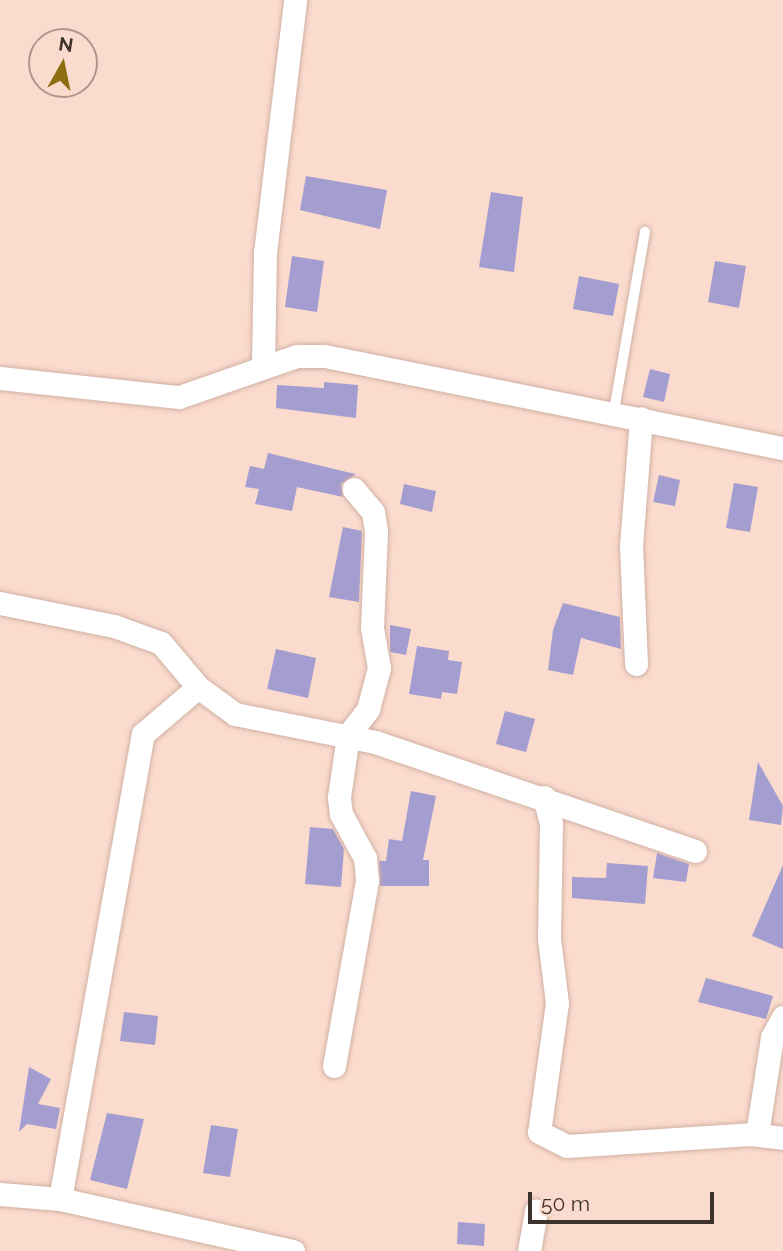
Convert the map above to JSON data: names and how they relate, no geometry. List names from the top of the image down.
{
  "scale_bar": "50 m",
  "north": "top"
}
